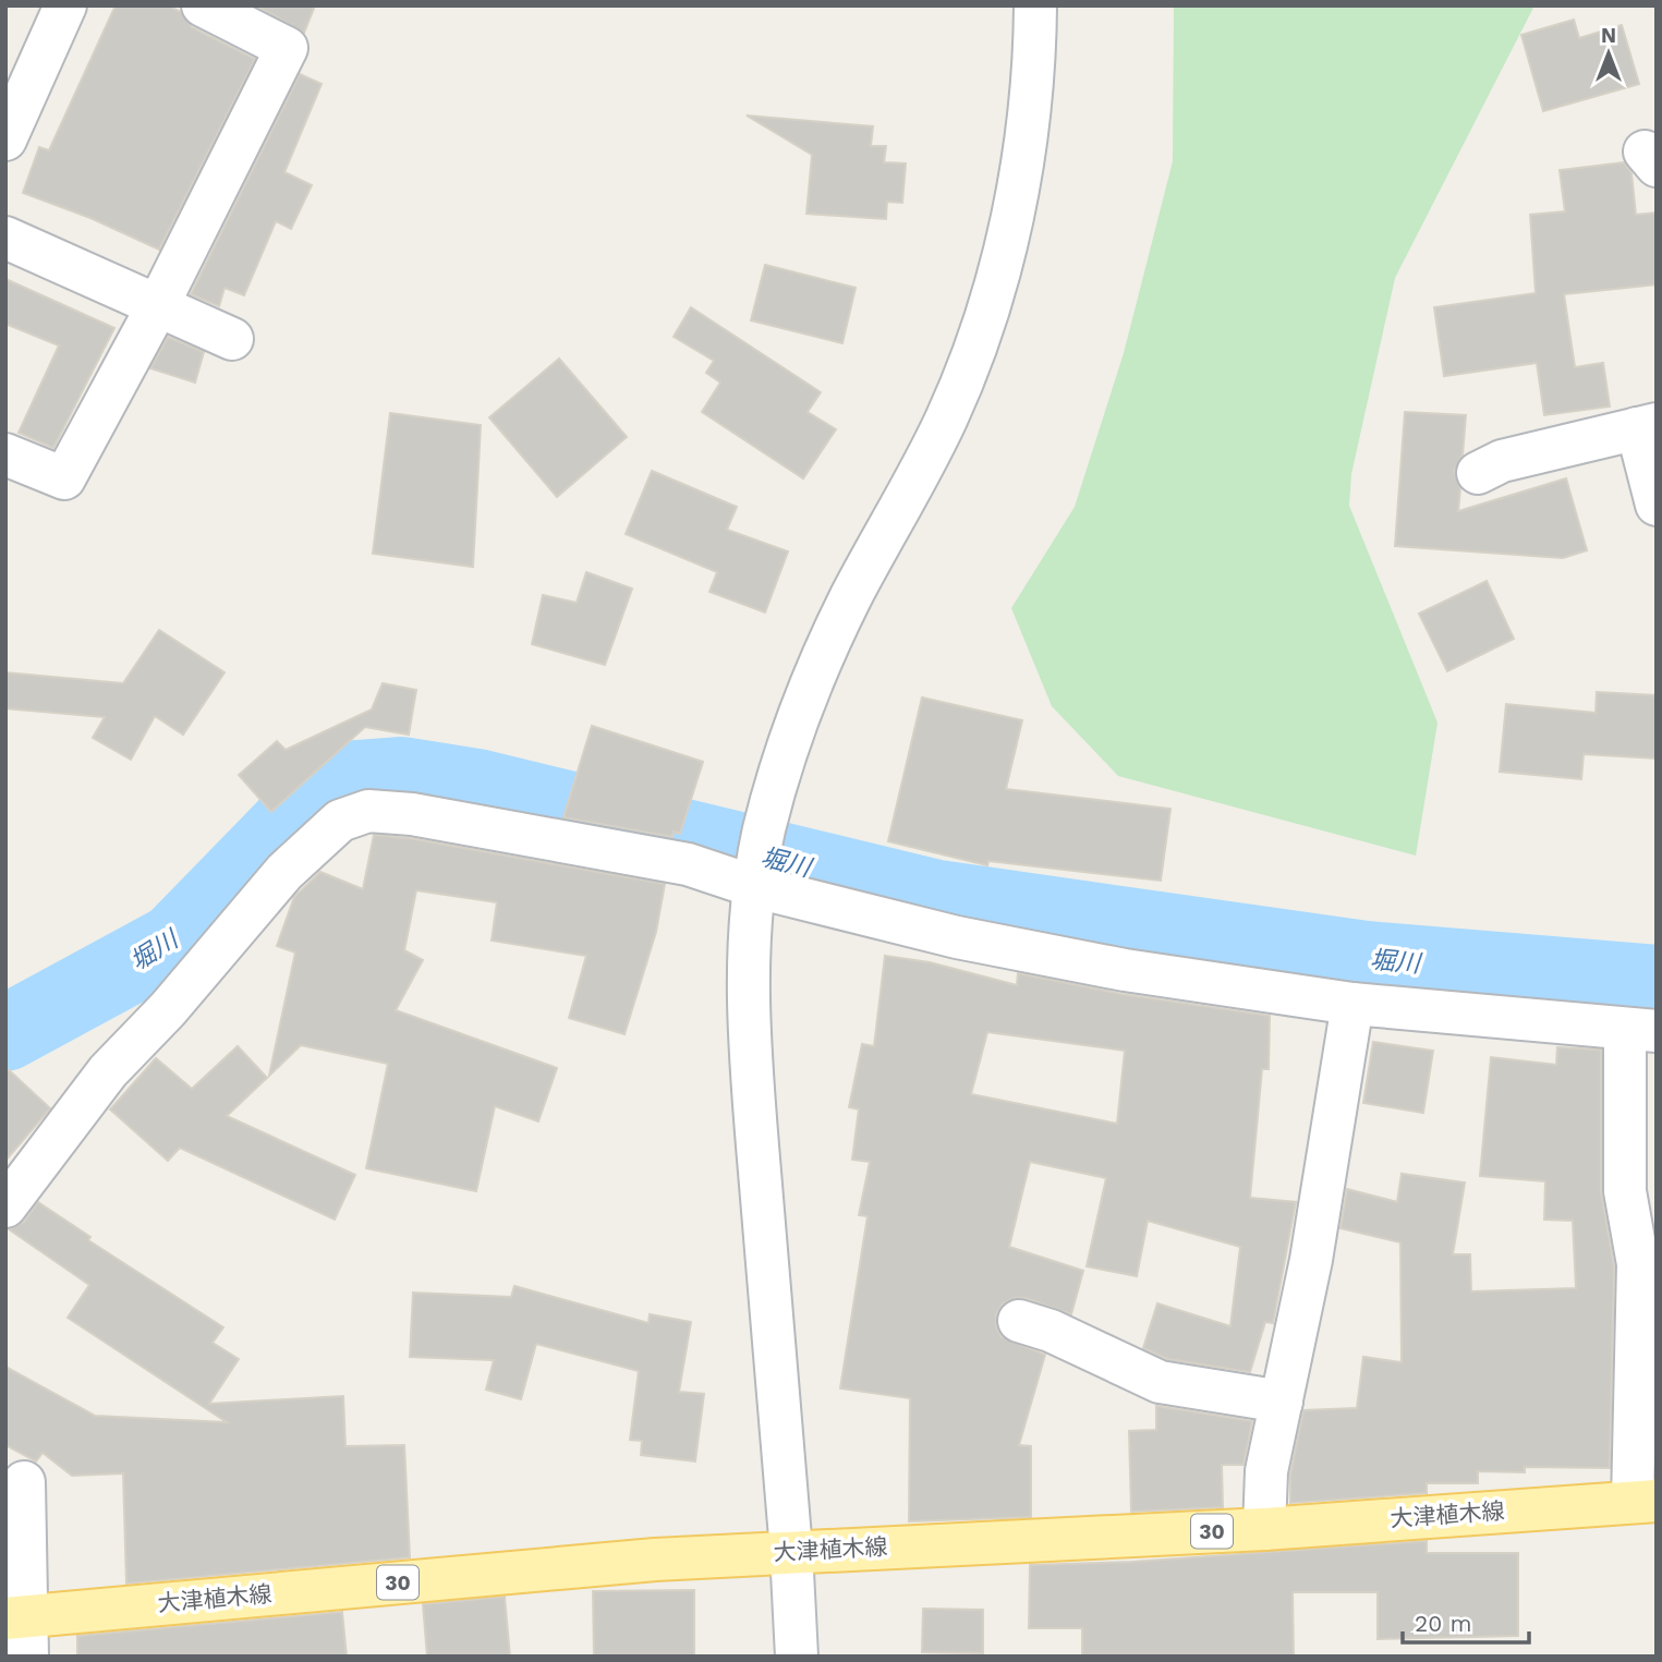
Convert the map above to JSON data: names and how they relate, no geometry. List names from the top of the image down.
{
  "streets": {
    "main road": ["大津植木線", "30"]
  },
  "water": ["堀川"],
  "scale_bar": "20 m",
  "north": "top"
}
